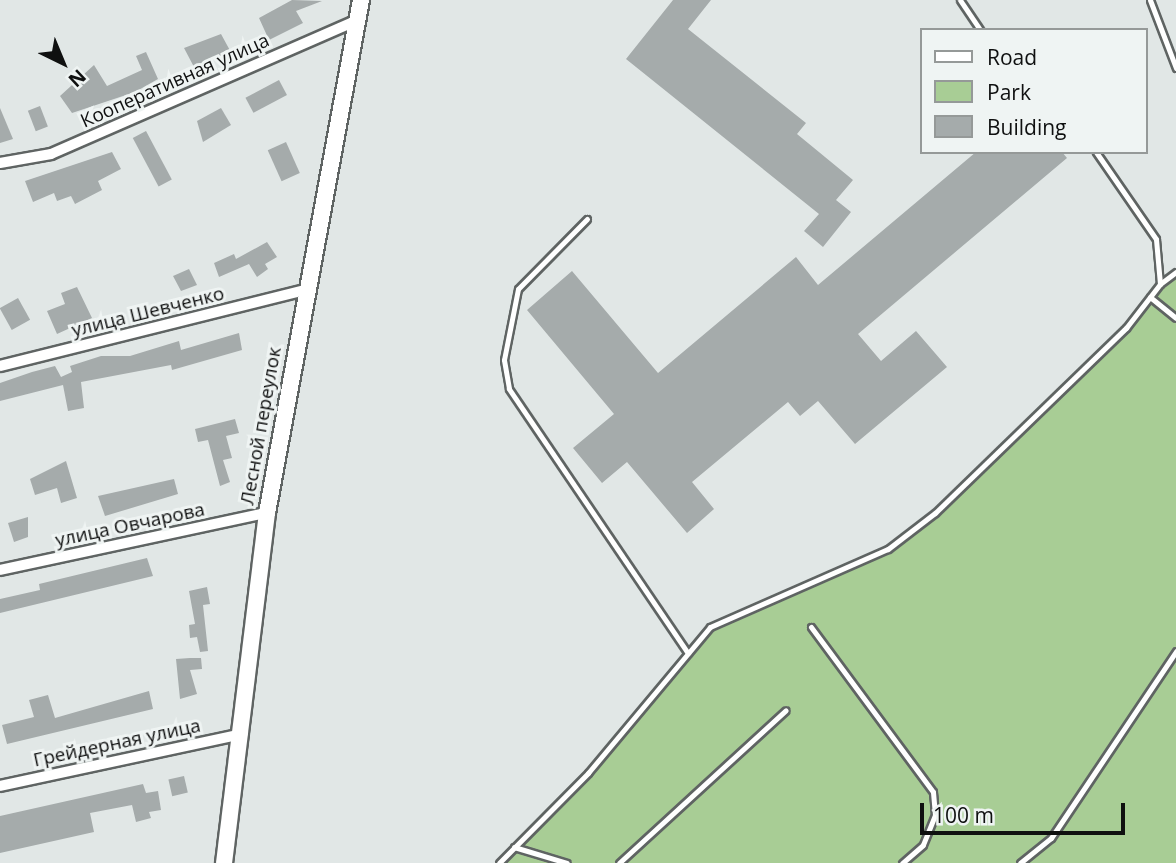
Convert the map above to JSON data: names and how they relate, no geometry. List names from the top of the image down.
{
  "streets": {
    "main road": ["Лесной переулок"],
    "street": [
      "Кооперативная улица",
      "улица Шевченко",
      "улица Овчарова",
      "Грейдерная улица"
    ]
  },
  "crossings": [
    ["Кооперативная улица", "Лесной переулок"],
    ["улица Шевченко", "Лесной переулок"],
    ["Лесной переулок", "улица Овчарова"],
    ["Лесной переулок", "Грейдерная улица"]
  ],
  "legend": ["Road", "Park", "Building"],
  "scale_bar": "100 m",
  "north": "bottom right"
}
